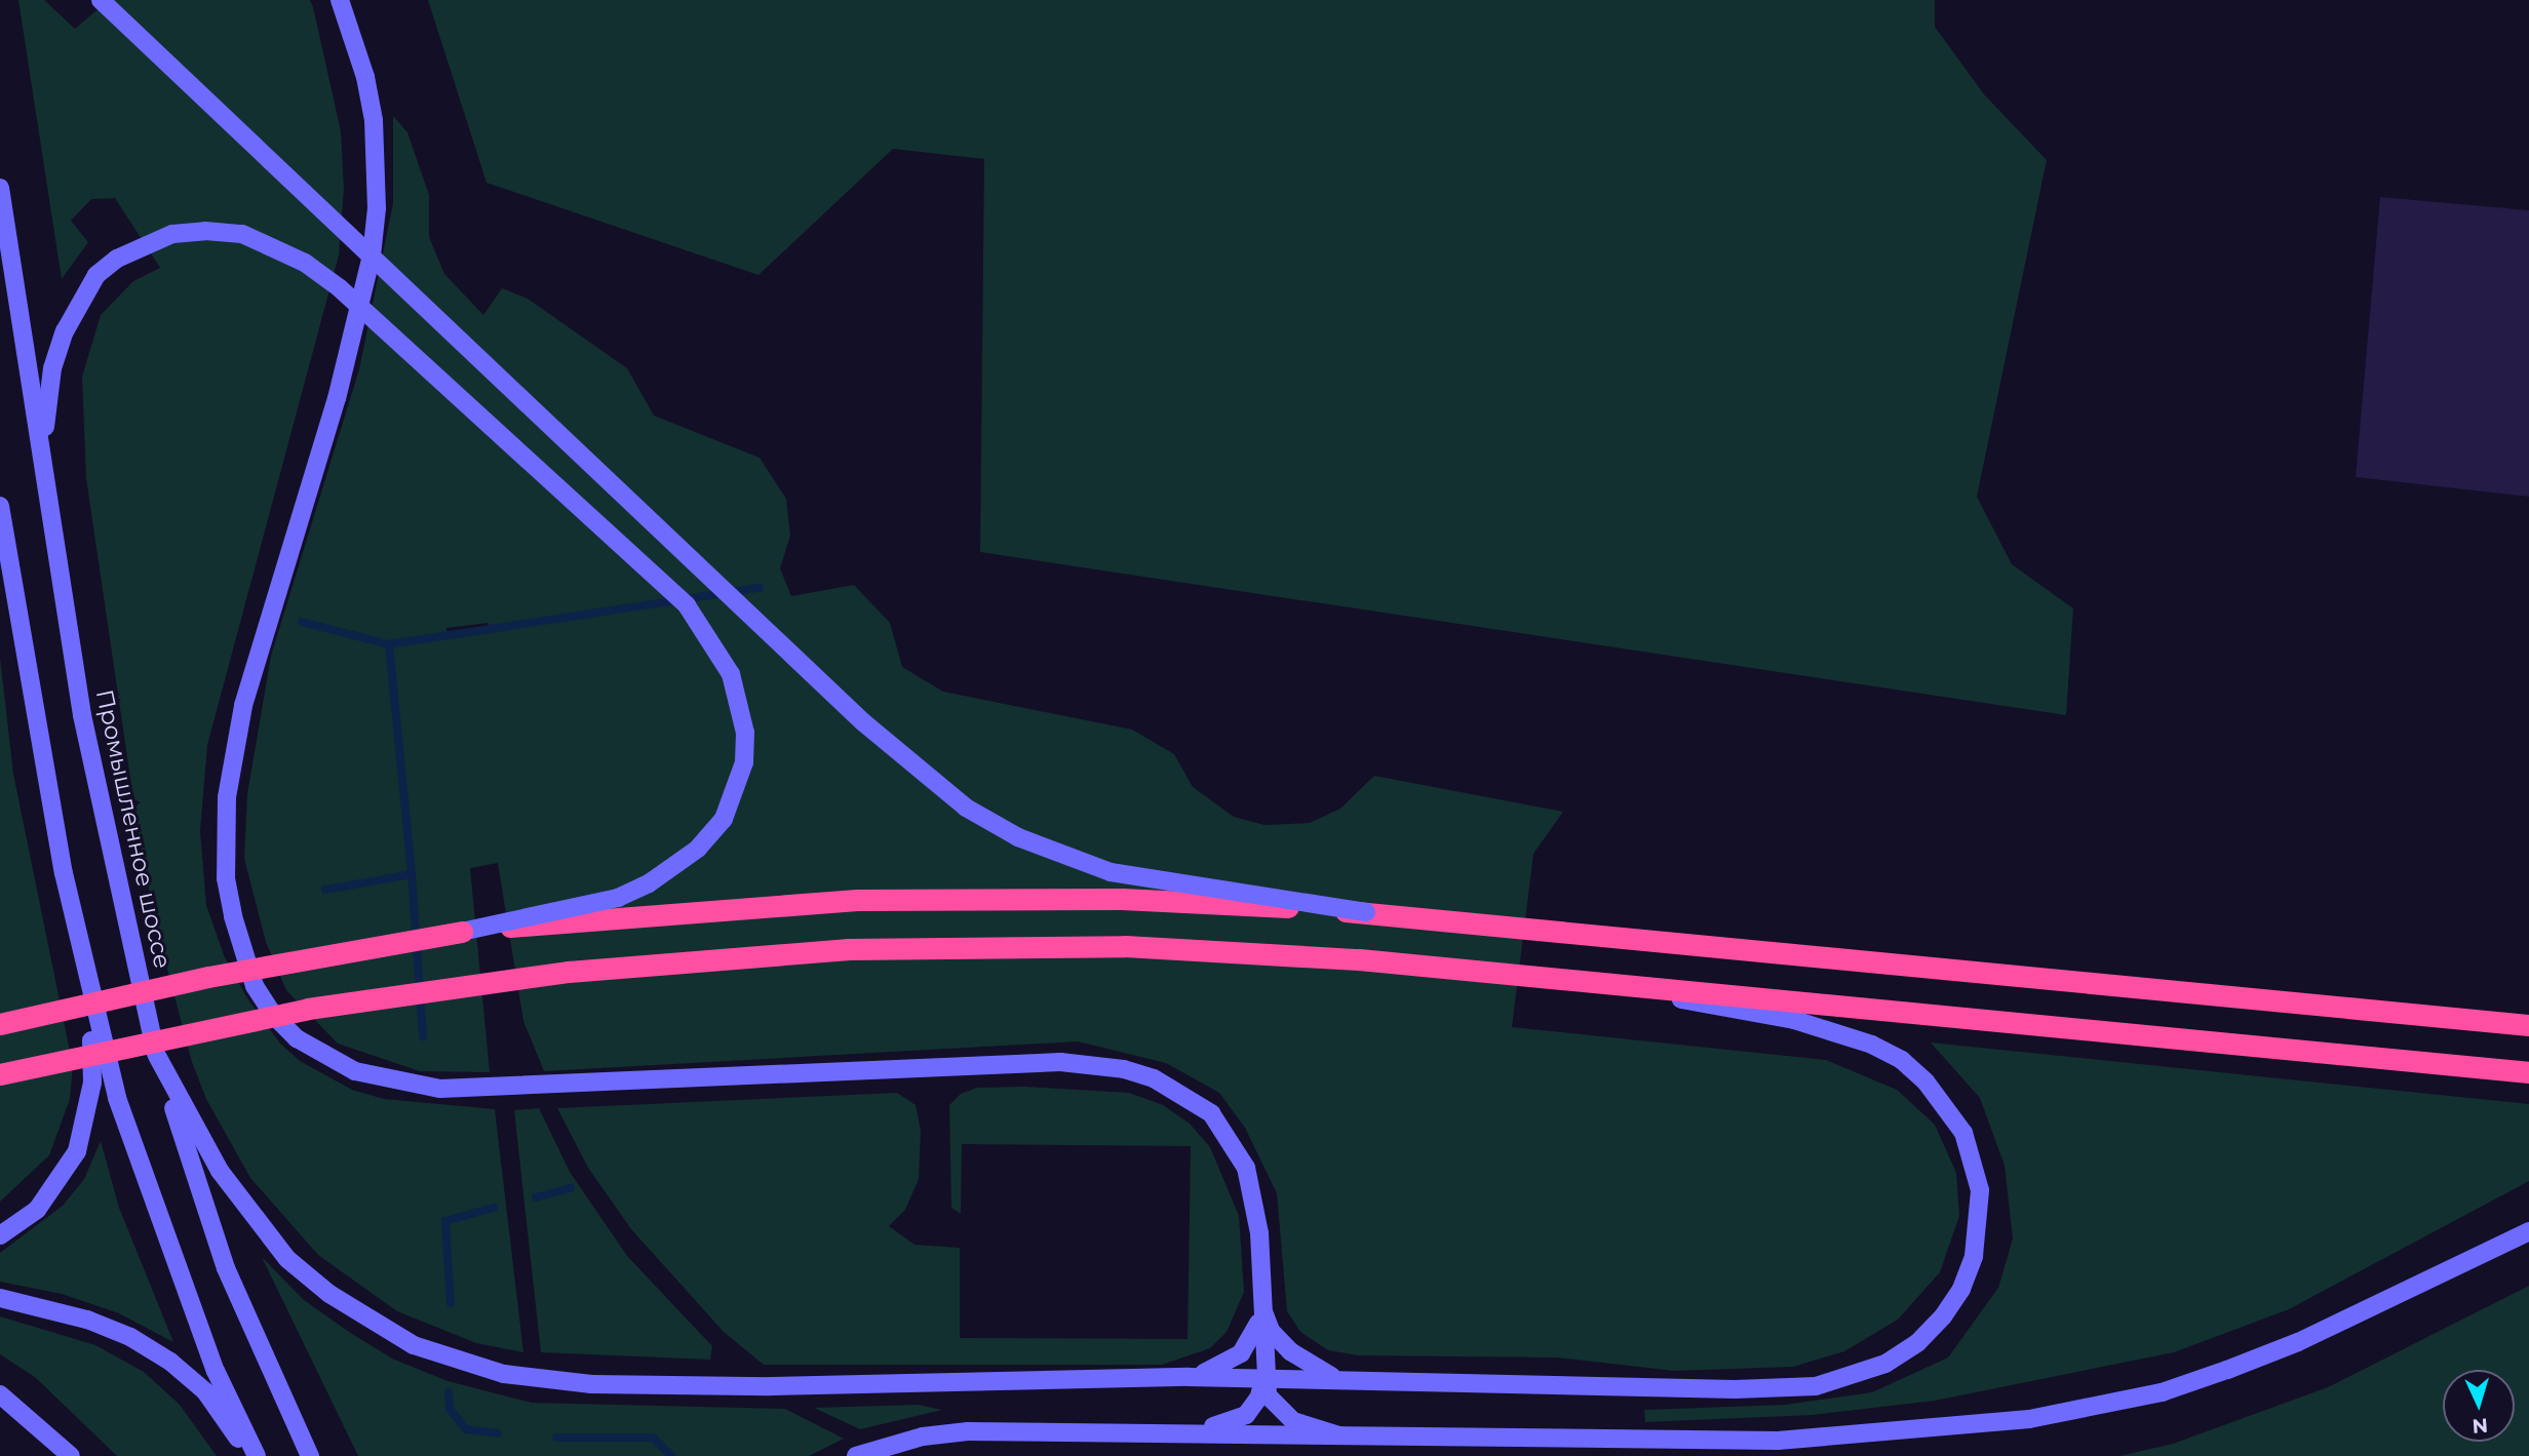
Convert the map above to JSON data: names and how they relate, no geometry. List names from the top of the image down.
{
  "streets": {
    "main road": ["Промышленное шоссе"]
  },
  "north": "bottom"
}
